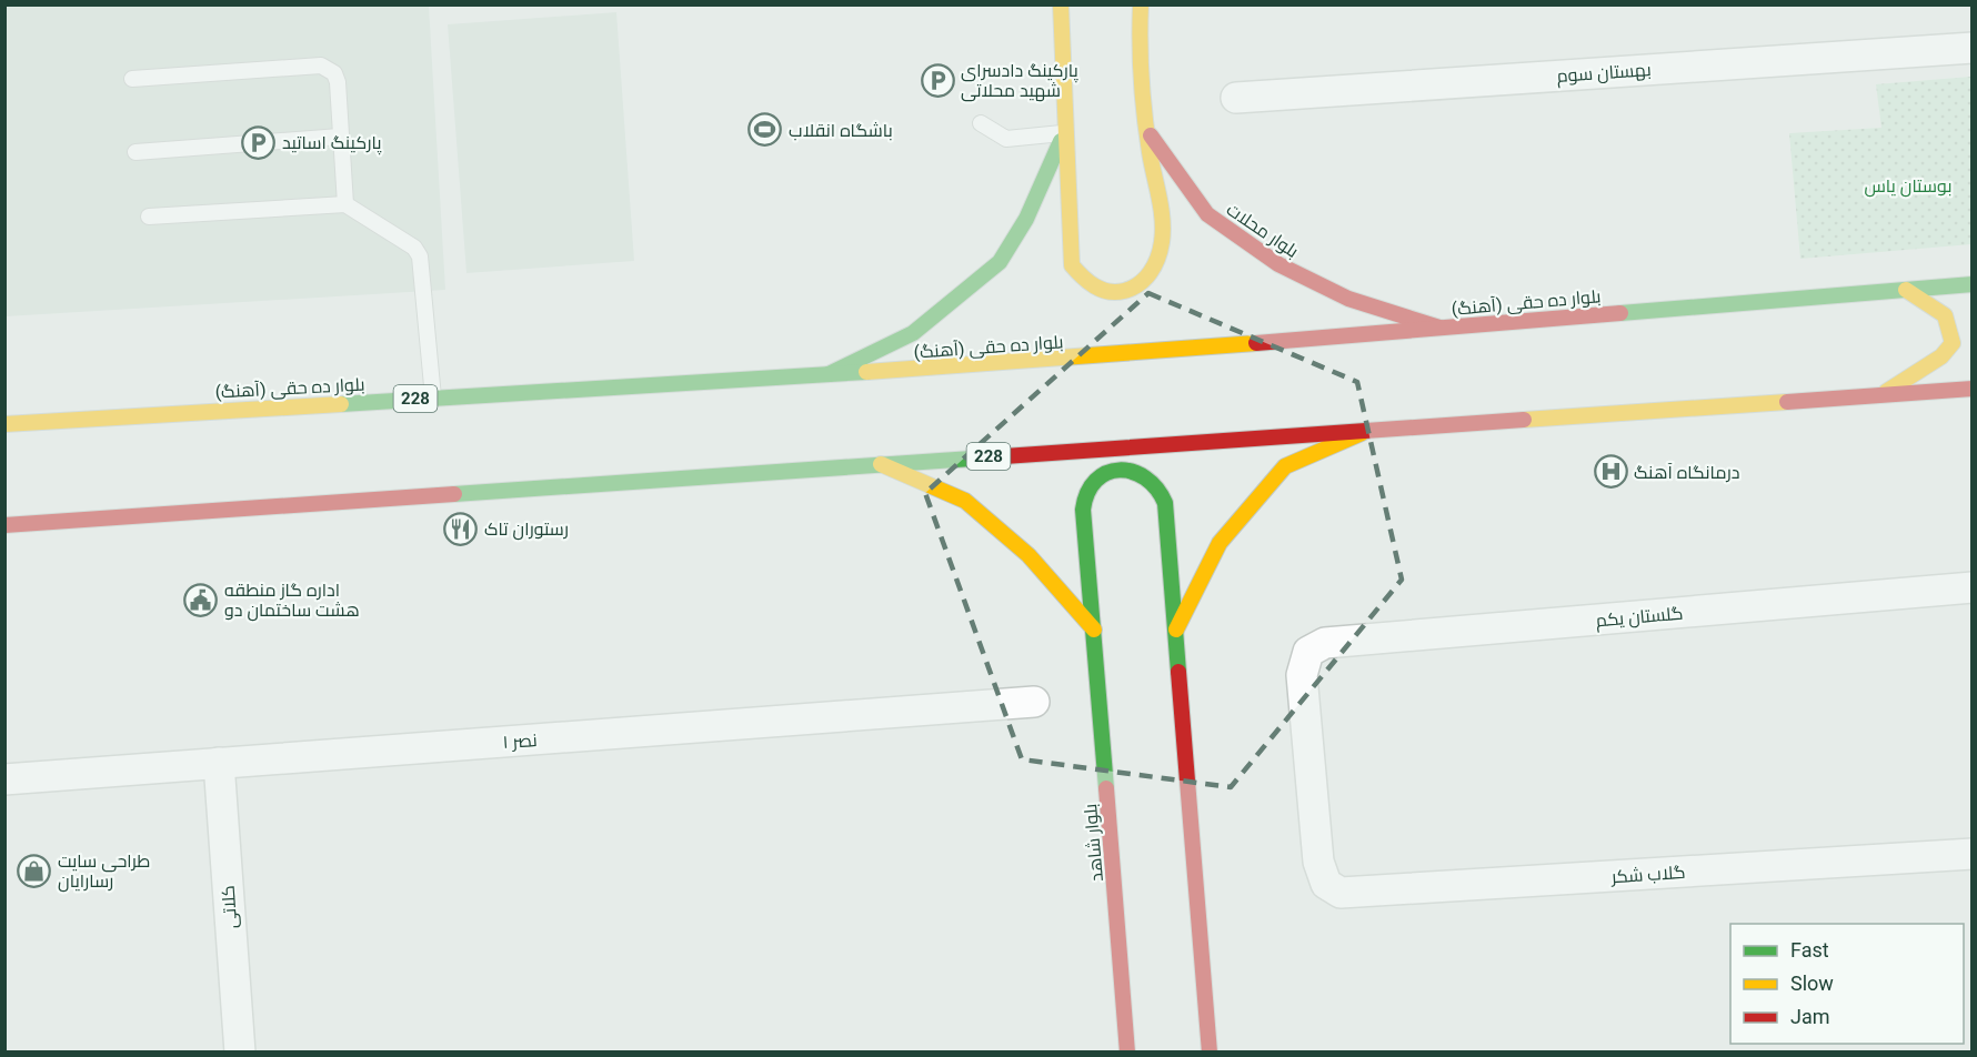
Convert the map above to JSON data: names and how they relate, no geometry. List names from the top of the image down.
{
  "streets": {
    "main road": [
      "بلوار محلات",
      "بلوار ده حقی (آهنگ)",
      "228",
      "بلوار شاهد"
    ],
    "street": [
      "بهستان سوم",
      "گلستان یکم",
      "نصر ۱",
      "گلاب شکر",
      "کلاتی"
    ]
  },
  "crossings": [
    ["بلوار محلات", "بلوار ده حقی (آهنگ)"],
    ["گلستان یکم", "گلاب شکر"],
    ["نصر ۱", "کلاتی"]
  ],
  "parks": ["بوستان یاس"],
  "places": {
    "parking": ["پارکینگ دادسرای شهید محلاتی", "پارکینگ اساتید"],
    "sports": ["باشگاه انقلاب"],
    "hospital": ["درمانگاه آهنگ"],
    "restaurant": ["رستوران تاک"],
    "public building": ["اداره گاز منطقه هشت ساختمان دو"],
    "shop": ["طراحی سایت رسارایان"]
  },
  "legend": ["Fast", "Slow", "Jam"]
}
